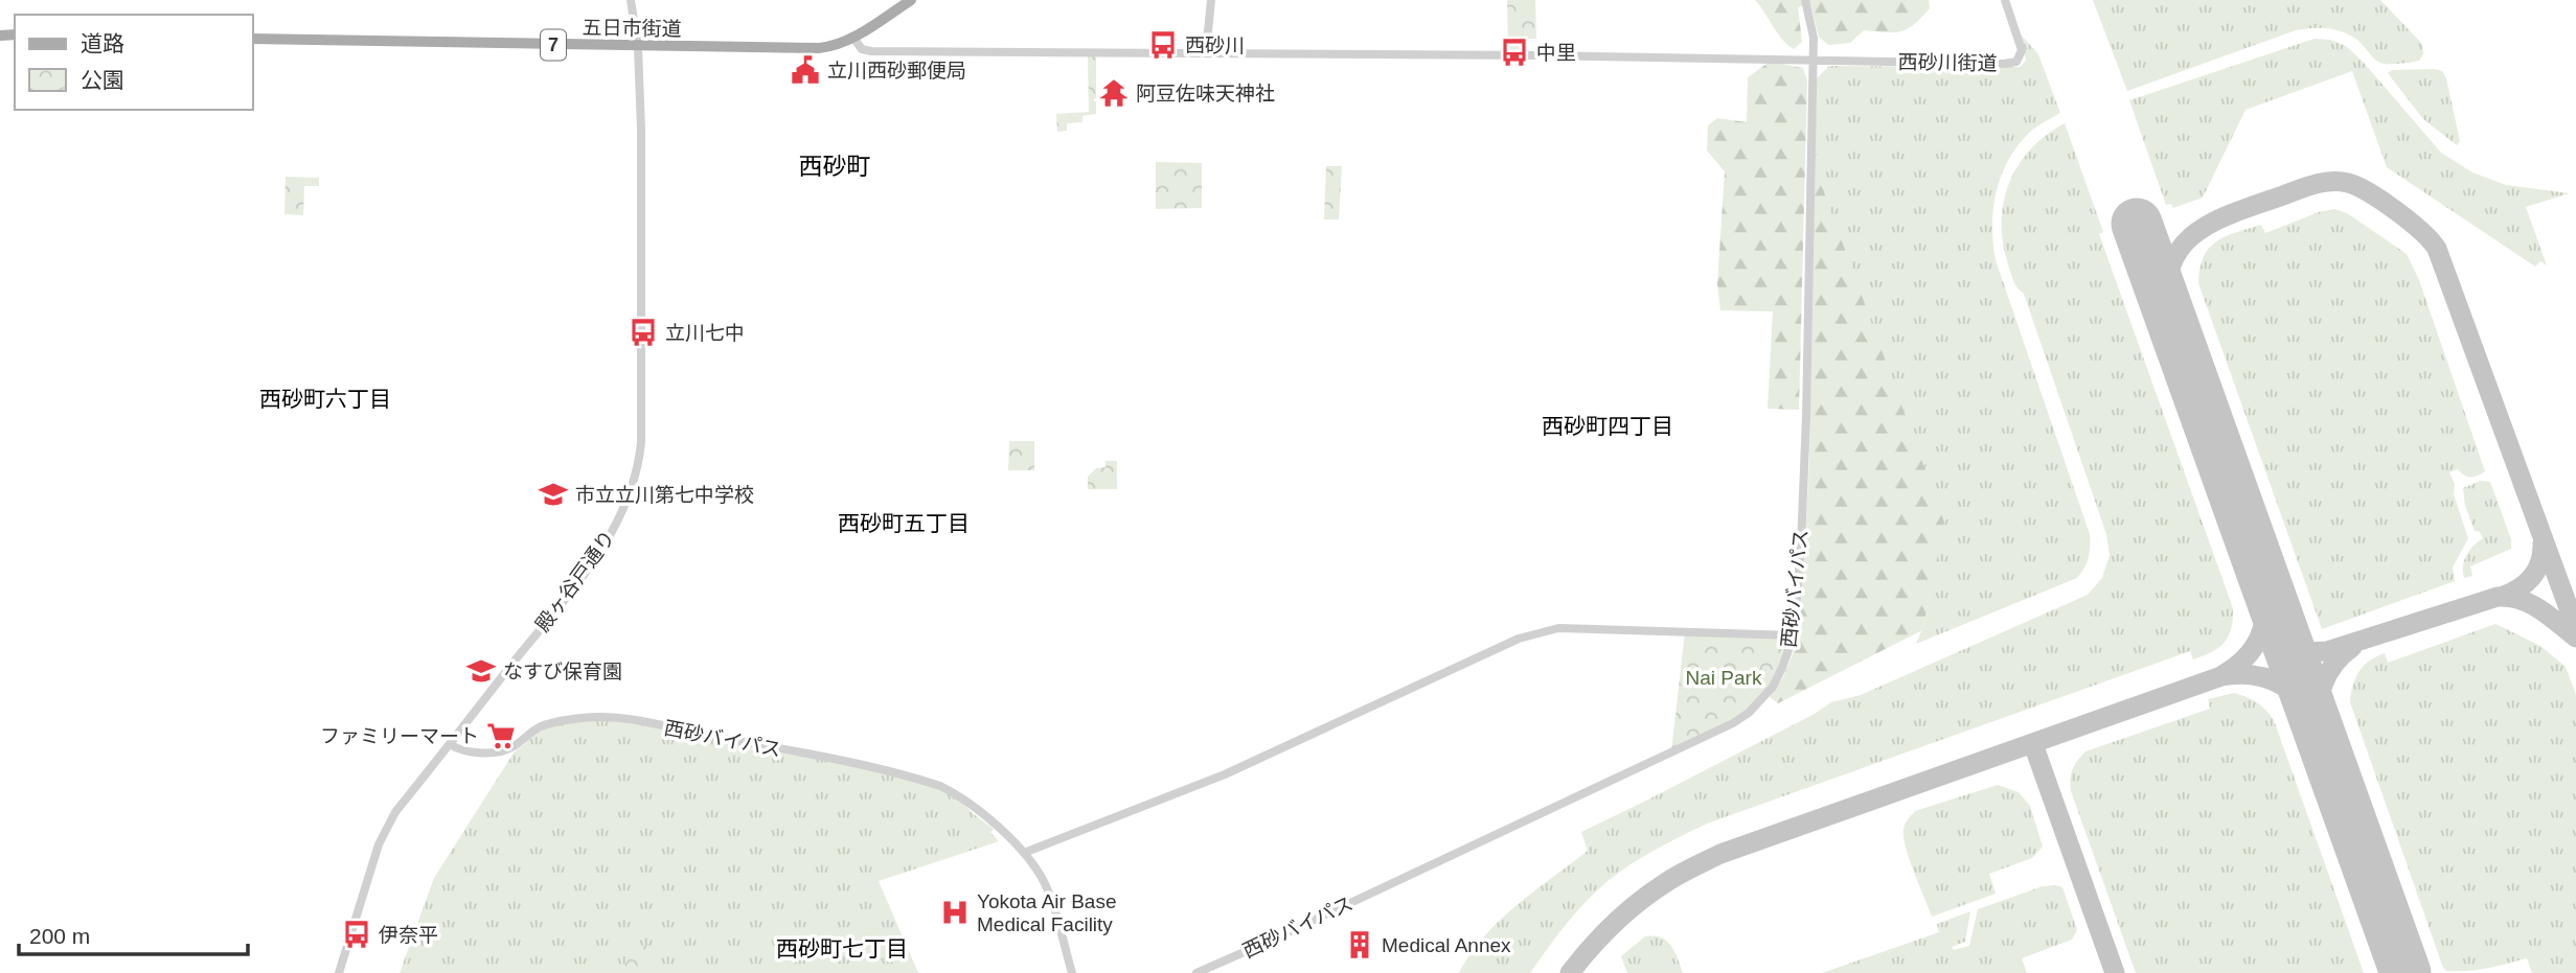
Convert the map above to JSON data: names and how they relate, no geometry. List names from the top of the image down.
{
  "streets": {
    "main road": ["五日市街道", "7"],
    "street": ["西砂川街道", "殿ヶ谷戸通り", "西砂バイパス"]
  },
  "crossings": [
    ["五日市街道", "殿ヶ谷戸通り"],
    ["西砂川街道", "西砂バイパス"],
    ["殿ヶ谷戸通り", "西砂バイパス"]
  ],
  "districts": [
    "西砂町",
    "西砂町六丁目",
    "西砂町四丁目",
    "西砂町五丁目",
    "西砂町七丁目"
  ],
  "parks": ["Nai Park"],
  "places": {
    "bus stop": [
      "西砂川",
      "中里",
      "立川七中",
      "伊奈平"
    ],
    "public building": ["立川西砂郵便局"],
    "temple": ["阿豆佐味天神社"],
    "school or university": ["市立立川第七中学校", "なすび保育園"],
    "supermarket": ["ファミリーマート"],
    "hospital": ["Yokota Air Base Medical Facility"],
    "building": ["Medical Annex"]
  },
  "legend": ["道路", "公園"],
  "scale_bar": "200 m"
}
